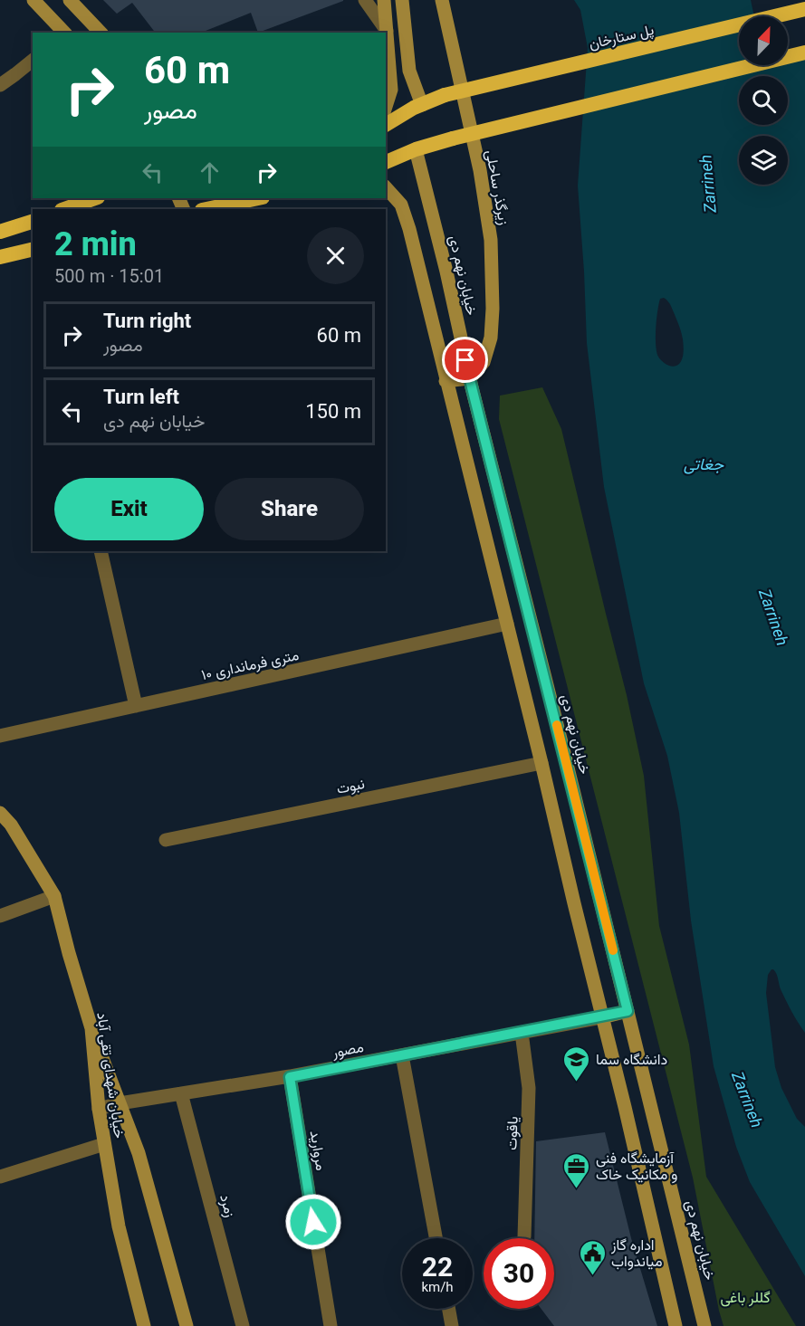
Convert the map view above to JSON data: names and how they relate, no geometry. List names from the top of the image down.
{
  "streets": {
    "highway": ["پل ستارخان"],
    "main road": ["زیرگذر ساحلی", "خیابان نهم دی", "خیابان شهدای تقی آباد"],
    "street": [
      "۱۰ متری فرمانداری",
      "نبوت",
      "مصور",
      "یاقوت",
      "مروارید",
      "زمرد"
    ]
  },
  "crossings": [
    ["زیرگذر ساحلی", "خیابان نهم دی"],
    ["مصور", "خیابان شهدای تقی آباد"],
    ["مصور", "یاقوت"],
    ["مصور", "مروارید"],
    ["مصور", "زمرد"]
  ],
  "water": ["Zarrineh", "جغاتی"],
  "parks": ["گللر باغی"],
  "places": {
    "school or university": ["دانشگاه سما"],
    "office": ["آزمایشگاه فنی و مکانیک خاک"],
    "public building": ["اداره گاز میاندواب"]
  },
  "north": "top right",
  "page": {
    "turn": ["60 m", "مصور"],
    "heading": ["2 min", "500 m · 15:01"],
    "list": [
      {
        "name": "Turn right",
        "note": "مصور",
        "value": "60 m"
      },
      {
        "name": "Turn left",
        "note": "خیابان نهم دی",
        "value": "150 m"
      }
    ],
    "buttons": ["Exit", "Share"],
    "speed": "22 km/h",
    "limit": "30"
  }
}
